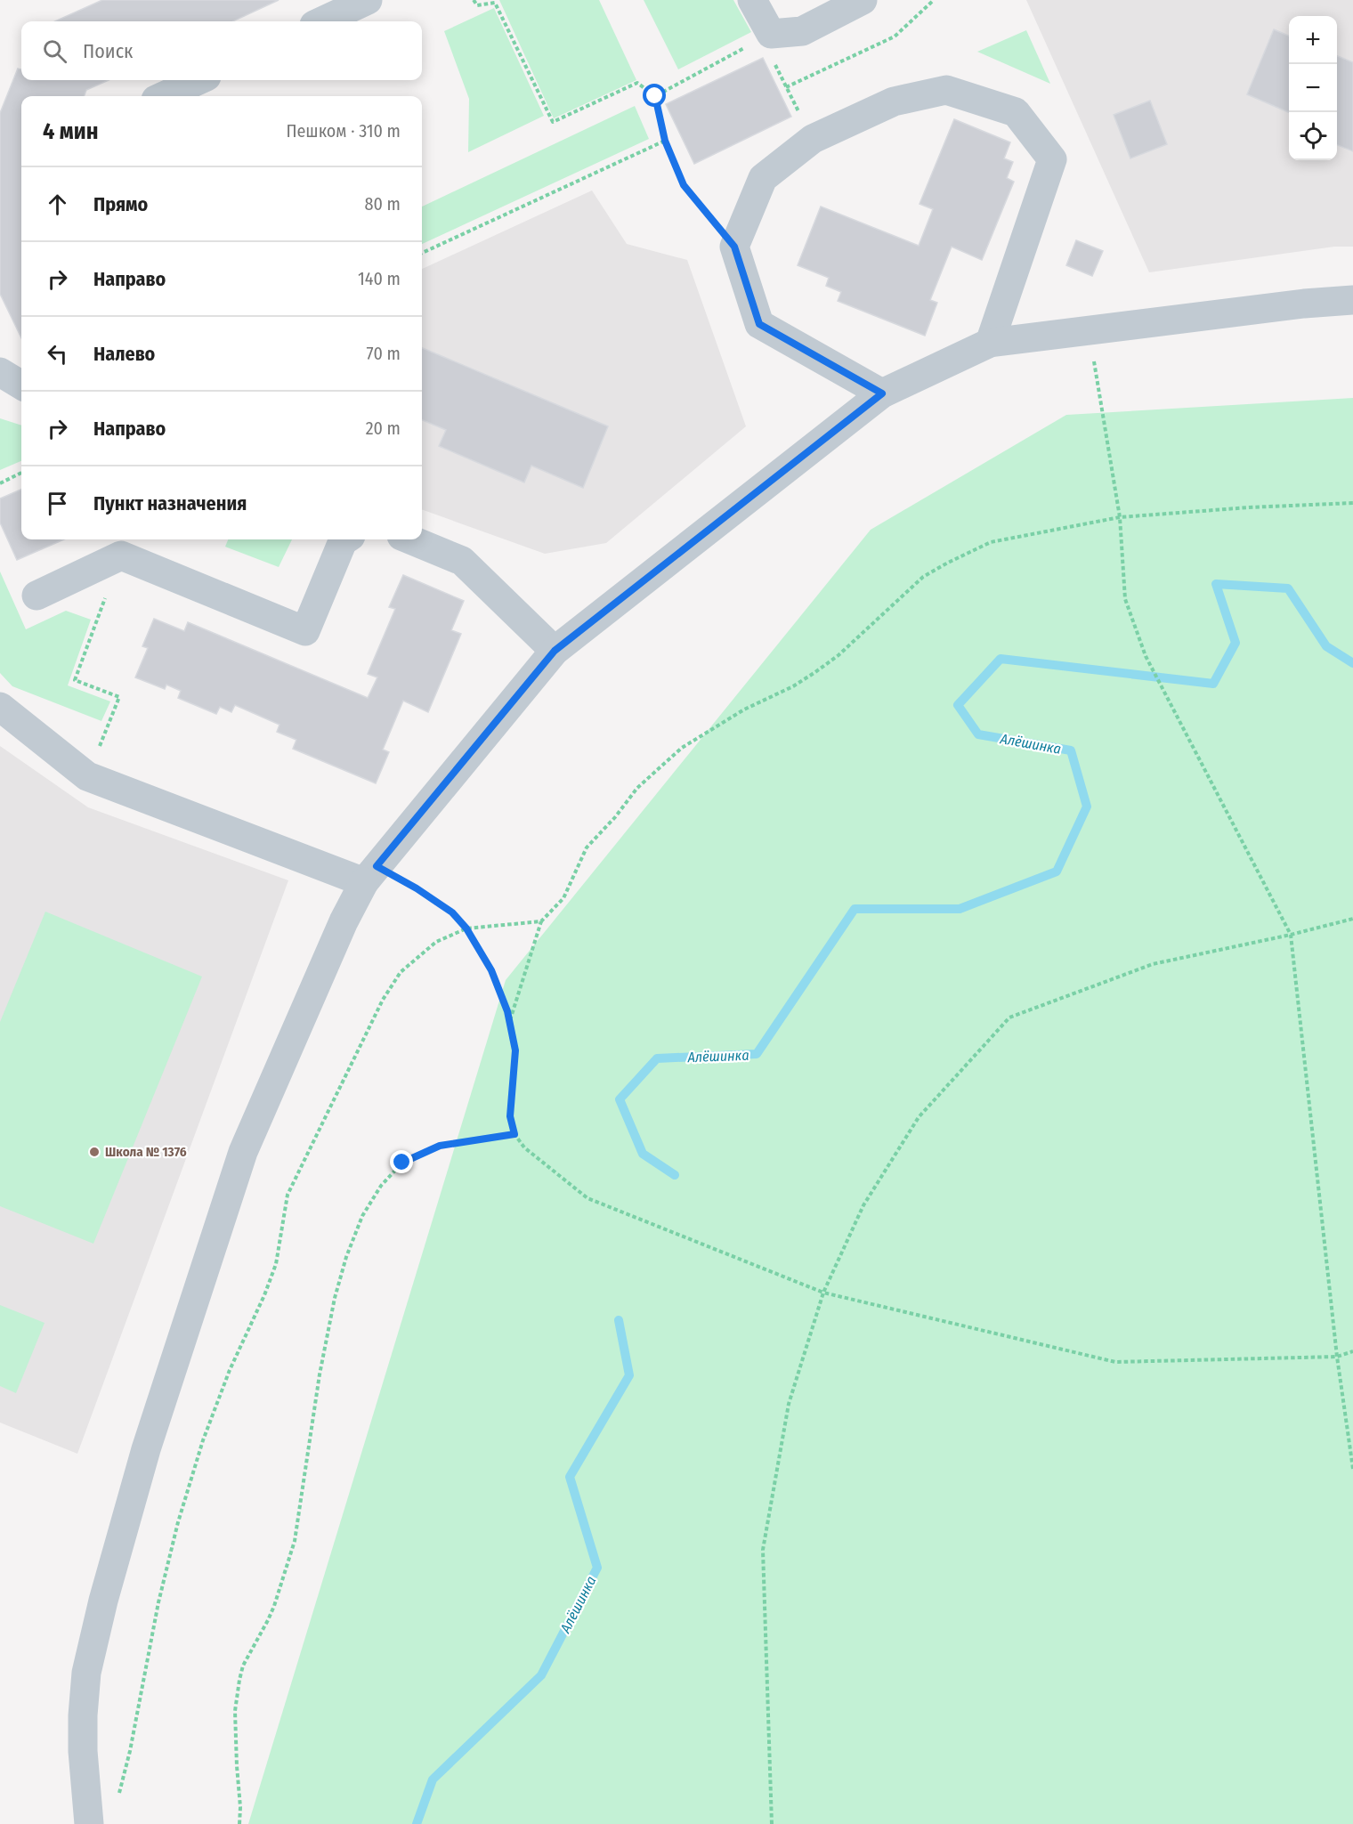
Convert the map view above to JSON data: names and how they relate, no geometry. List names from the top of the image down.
{
  "water": ["Алёшинка"],
  "places": ["Школа № 1376"],
  "page": {
    "map_buttons": ["+", "−"],
    "search": "Поиск",
    "heading": ["4 мин", "Пешком · 310 m"],
    "list": [
      ["Прямо", "80 m"],
      ["Направо", "140 m"],
      ["Налево", "70 m"],
      ["Направо", "20 m"],
      "Пункт назначения"
    ]
  }
}
